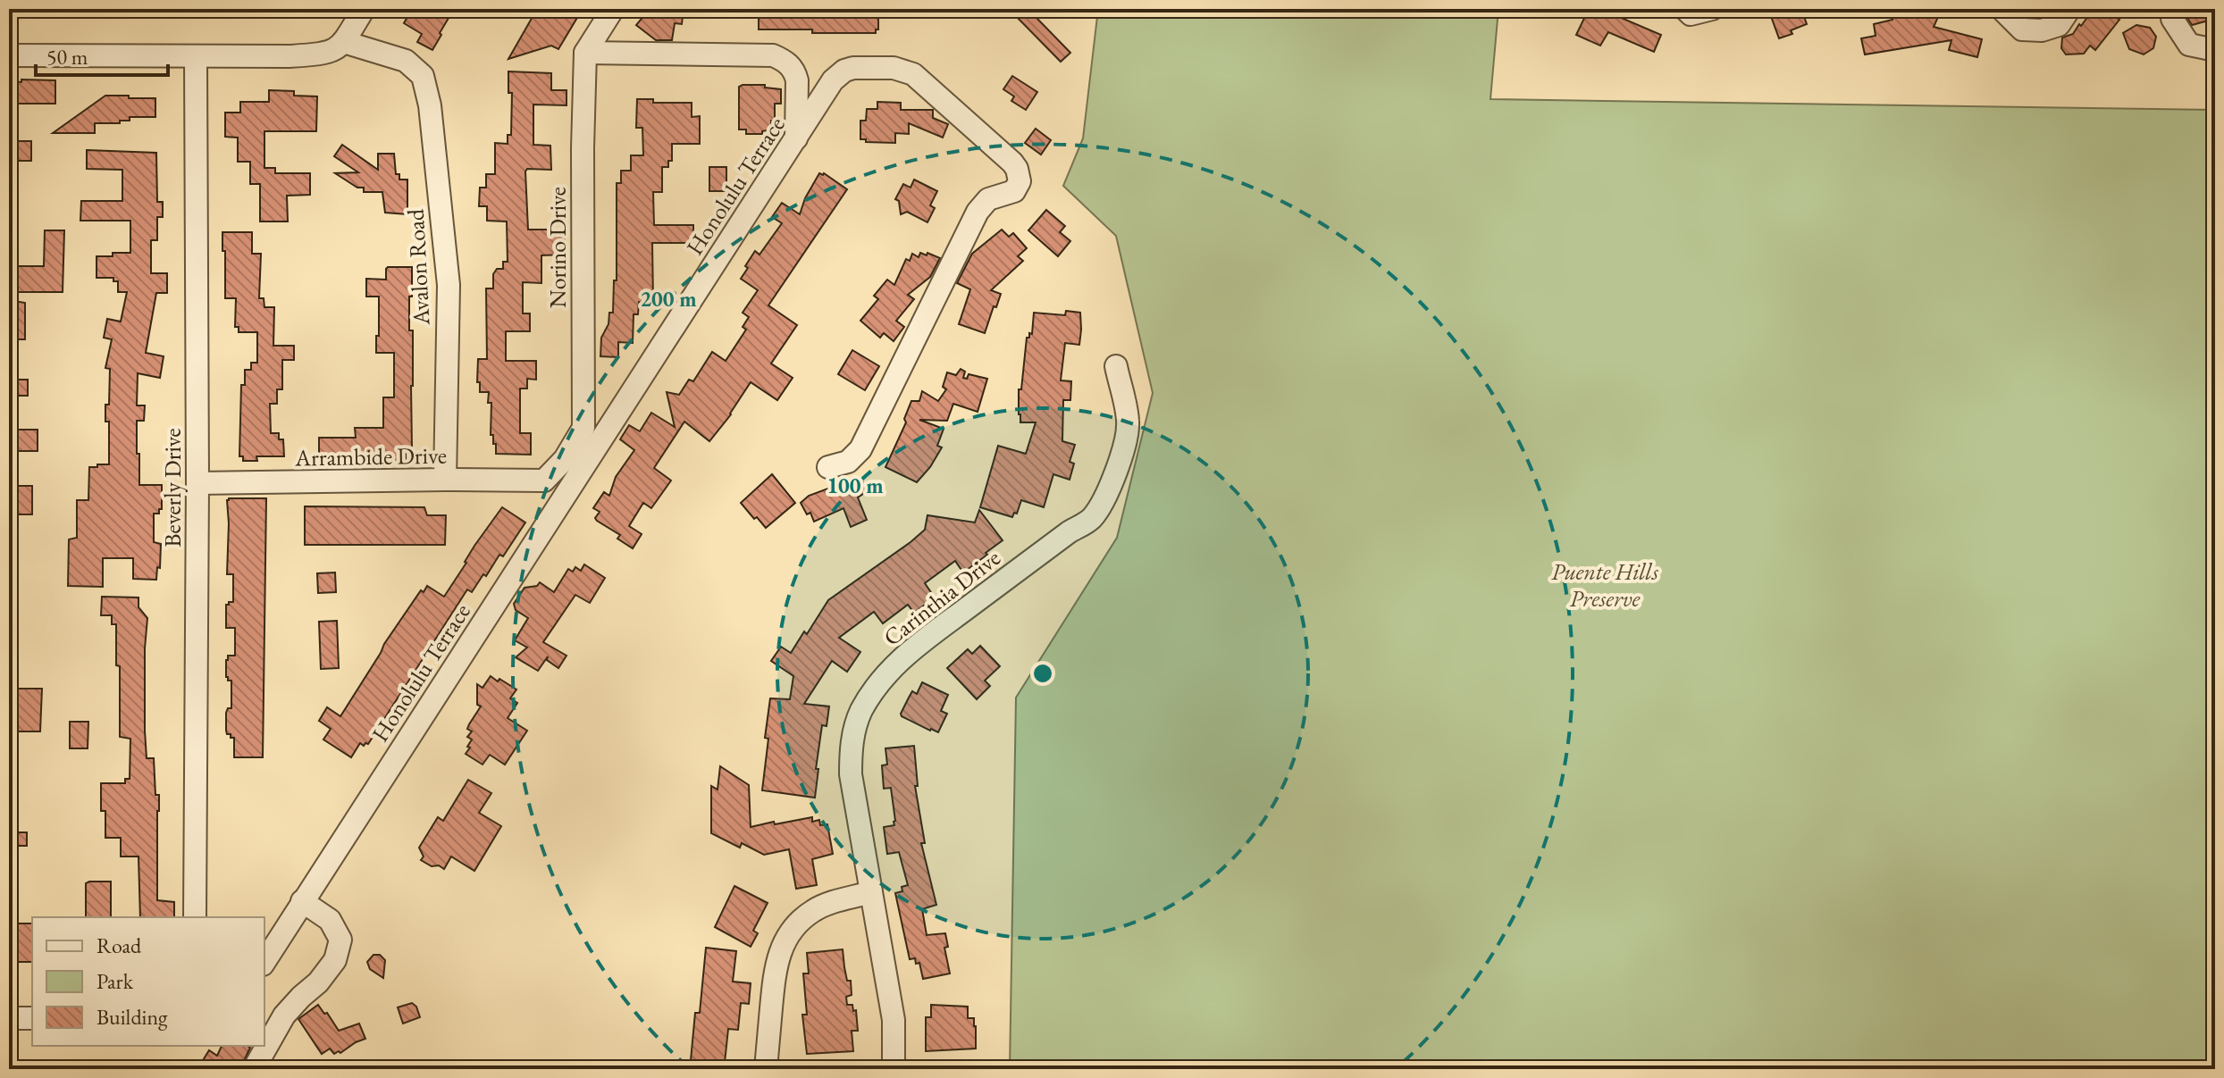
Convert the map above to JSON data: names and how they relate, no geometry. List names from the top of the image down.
{
  "streets": {
    "street": [
      "Honolulu Terrace",
      "Norino Drive",
      "Avalon Road",
      "Arrambide Drive",
      "Beverly Drive",
      "Carinthia Drive"
    ]
  },
  "crossings": [
    ["Norino Drive", "Arrambide Drive"],
    ["Avalon Road", "Arrambide Drive"],
    ["Arrambide Drive", "Beverly Drive"]
  ],
  "parks": ["Puente Hills Preserve"],
  "legend": ["Road", "Park", "Building"],
  "scale_bar": "50 m",
  "rings": ["200 m", "100 m"]
}
